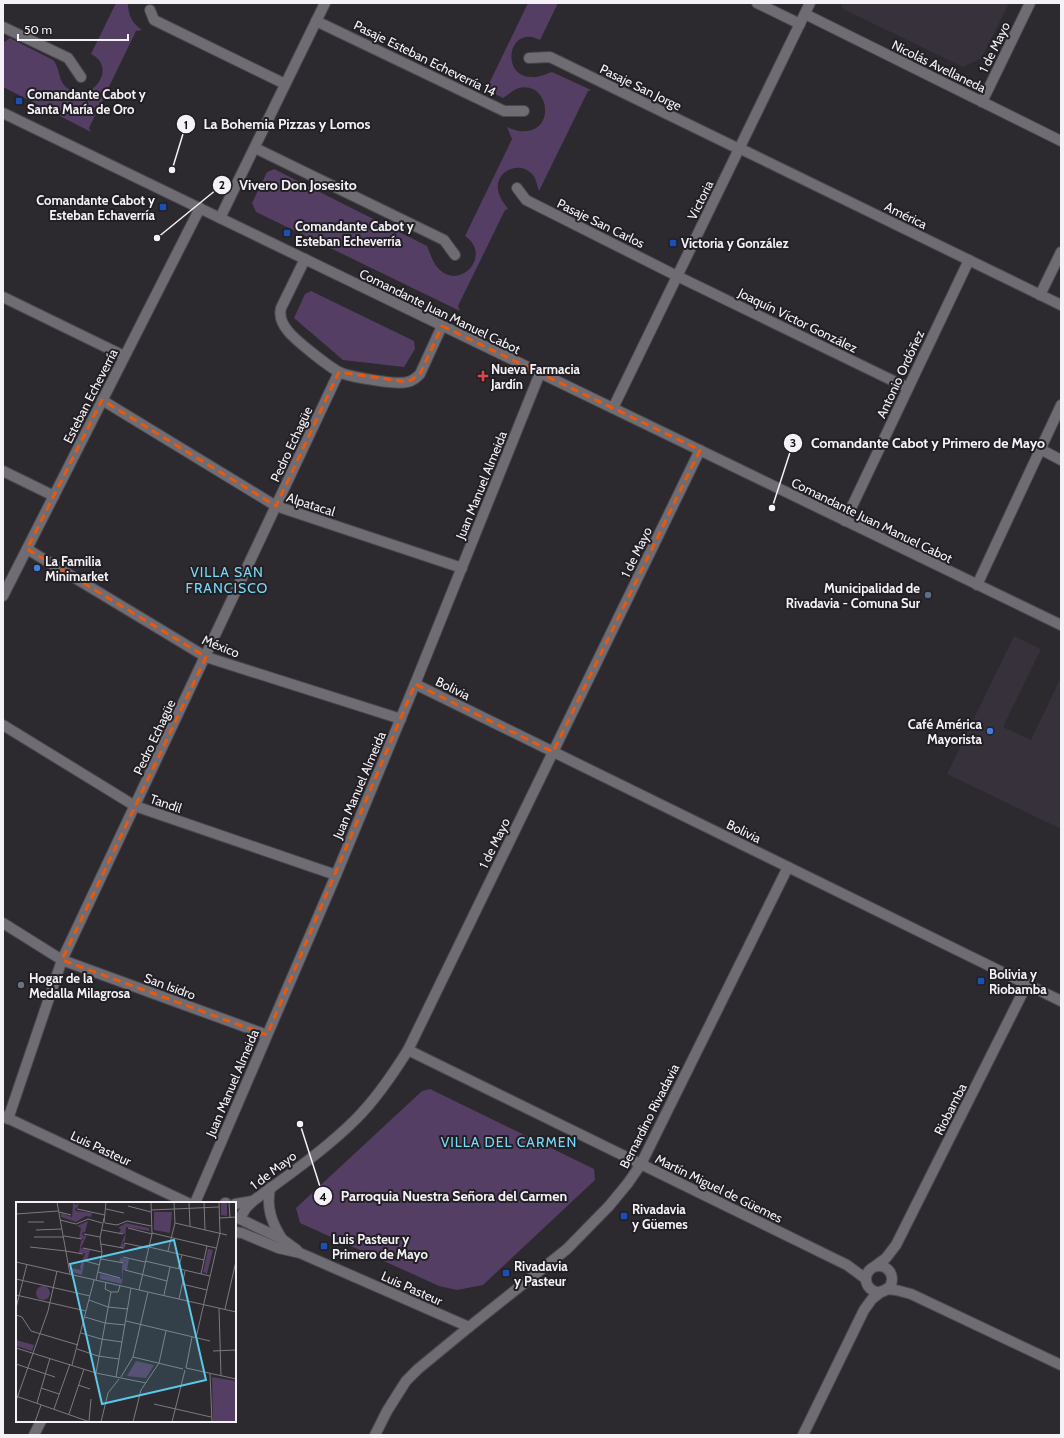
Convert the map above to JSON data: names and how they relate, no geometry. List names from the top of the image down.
{
  "streets": {
    "street": [
      "1 de Mayo",
      "Pasaje Esteban Echeverría 14",
      "Nicolás Avellaneda",
      "Pasaje San Jorge",
      "Victoria",
      "América",
      "Pasaje San Carlos",
      "Comandante Juan Manuel Cabot",
      "Joaquín Víctor González",
      "Antonio Ordóñez",
      "Esteban Echeverría",
      "Pedro Echagüe",
      "Juan Manuel Almeida",
      "Alpatacal",
      "México",
      "Bolivia",
      "Tandil",
      "San Isidro",
      "Riobamba",
      "Bernardino Rivadavia",
      "Luis Pasteur",
      "Martín Miguel de Güemes"
    ]
  },
  "crossings": [
    ["1 de Mayo", "Nicolás Avellaneda"],
    ["1 de Mayo", "Comandante Juan Manuel Cabot"],
    ["1 de Mayo", "Bolivia"],
    ["1 de Mayo", "Luis Pasteur"],
    ["1 de Mayo", "Martín Miguel de Güemes"],
    ["Nicolás Avellaneda", "Victoria"],
    ["Pasaje San Jorge", "Victoria"],
    ["Pasaje San Jorge", "América"],
    ["Victoria", "América"],
    ["Victoria", "Pasaje San Carlos"],
    ["Victoria", "Comandante Juan Manuel Cabot"],
    ["Victoria", "Joaquín Víctor González"],
    ["América", "Antonio Ordóñez"],
    ["Pasaje San Carlos", "Joaquín Víctor González"],
    ["Comandante Juan Manuel Cabot", "Antonio Ordóñez"],
    ["Comandante Juan Manuel Cabot", "Esteban Echeverría"],
    ["Comandante Juan Manuel Cabot", "Juan Manuel Almeida"],
    ["Joaquín Víctor González", "Antonio Ordóñez"],
    ["Esteban Echeverría", "Alpatacal"],
    ["Esteban Echeverría", "México"],
    ["Pedro Echagüe", "Alpatacal"],
    ["Pedro Echagüe", "México"],
    ["Pedro Echagüe", "Tandil"],
    ["Pedro Echagüe", "San Isidro"],
    ["Pedro Echagüe", "Luis Pasteur"],
    ["Juan Manuel Almeida", "Alpatacal"],
    ["Juan Manuel Almeida", "México"],
    ["Juan Manuel Almeida", "Bolivia"],
    ["Juan Manuel Almeida", "Tandil"],
    ["Juan Manuel Almeida", "San Isidro"],
    ["Bolivia", "Riobamba"],
    ["Bolivia", "Bernardino Rivadavia"],
    ["Riobamba", "Martín Miguel de Güemes"],
    ["Bernardino Rivadavia", "Luis Pasteur"],
    ["Bernardino Rivadavia", "Martín Miguel de Güemes"]
  ],
  "districts": ["VILLA SAN FRANCISCO", "VILLA DEL CARMEN"],
  "places": {
    "transit": [
      "Comandante Cabot y Santa María de Oro",
      "Comandante Cabot y Esteban Echaverría",
      "Comandante Cabot y Esteban Echeverría",
      "Victoria y González",
      "Bolivia y Riobamba",
      "Rivadavia y Güemes",
      "Luis Pasteur y Primero de Mayo",
      "Rivadavia y Pasteur"
    ],
    "other": [
      "La Bohemia Pizzas y Lomos",
      "Vivero Don Josesito",
      "Comandante Cabot y Primero de Mayo",
      "La Familia Minimarket",
      "Municipalidad de Rivadavia - Comuna Sur",
      "Café América Mayorista",
      "Hogar de la Medalla Milagrosa",
      "Parroquia Nuestra Señora del Carmen"
    ],
    "health": ["Nueva Farmacia Jardín"]
  },
  "scale_bar": "50 m"
}
